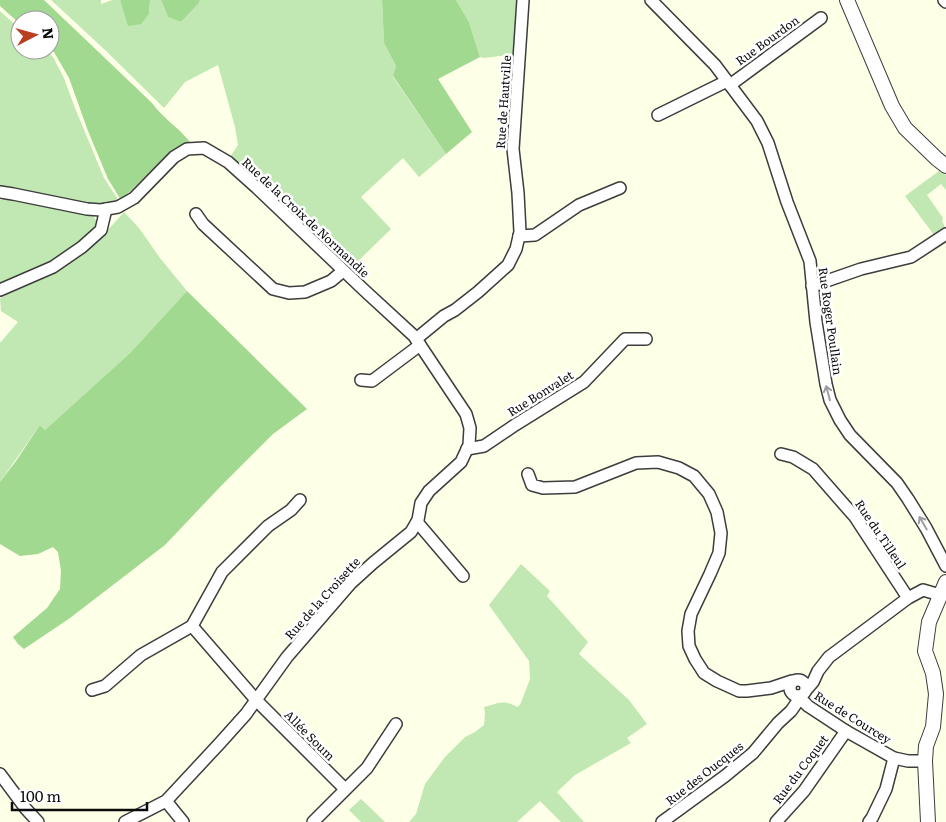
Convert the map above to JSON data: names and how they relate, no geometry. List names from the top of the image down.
{
  "streets": {
    "street": [
      "Rue Bourdon",
      "Rue de Hautville",
      "Rue de la Croix de Normandie",
      "Rue Roger Poullain",
      "Rue Bonvalet",
      "Rue du Tilleul",
      "Rue de la Croisette",
      "Rue de Courcey",
      "Allée Soum",
      "Rue du Coquet",
      "Rue des Oucques"
    ]
  },
  "crossings": [
    ["Rue Bourdon", "Rue Roger Poullain"],
    ["Rue de Hautville", "Rue de la Croix de Normandie"],
    ["Rue de Hautville", "Rue de la Croisette"],
    ["Rue de la Croix de Normandie", "Rue de la Croisette"],
    ["Rue Bonvalet", "Rue de la Croisette"],
    ["Rue du Tilleul", "Rue des Oucques"],
    ["Rue de la Croisette", "Allée Soum"],
    ["Rue de Courcey", "Rue du Coquet"],
    ["Rue de Courcey", "Rue des Oucques"]
  ],
  "one_way": ["Rue Roger Poullain"],
  "scale_bar": "100 m",
  "north": "right"
}
